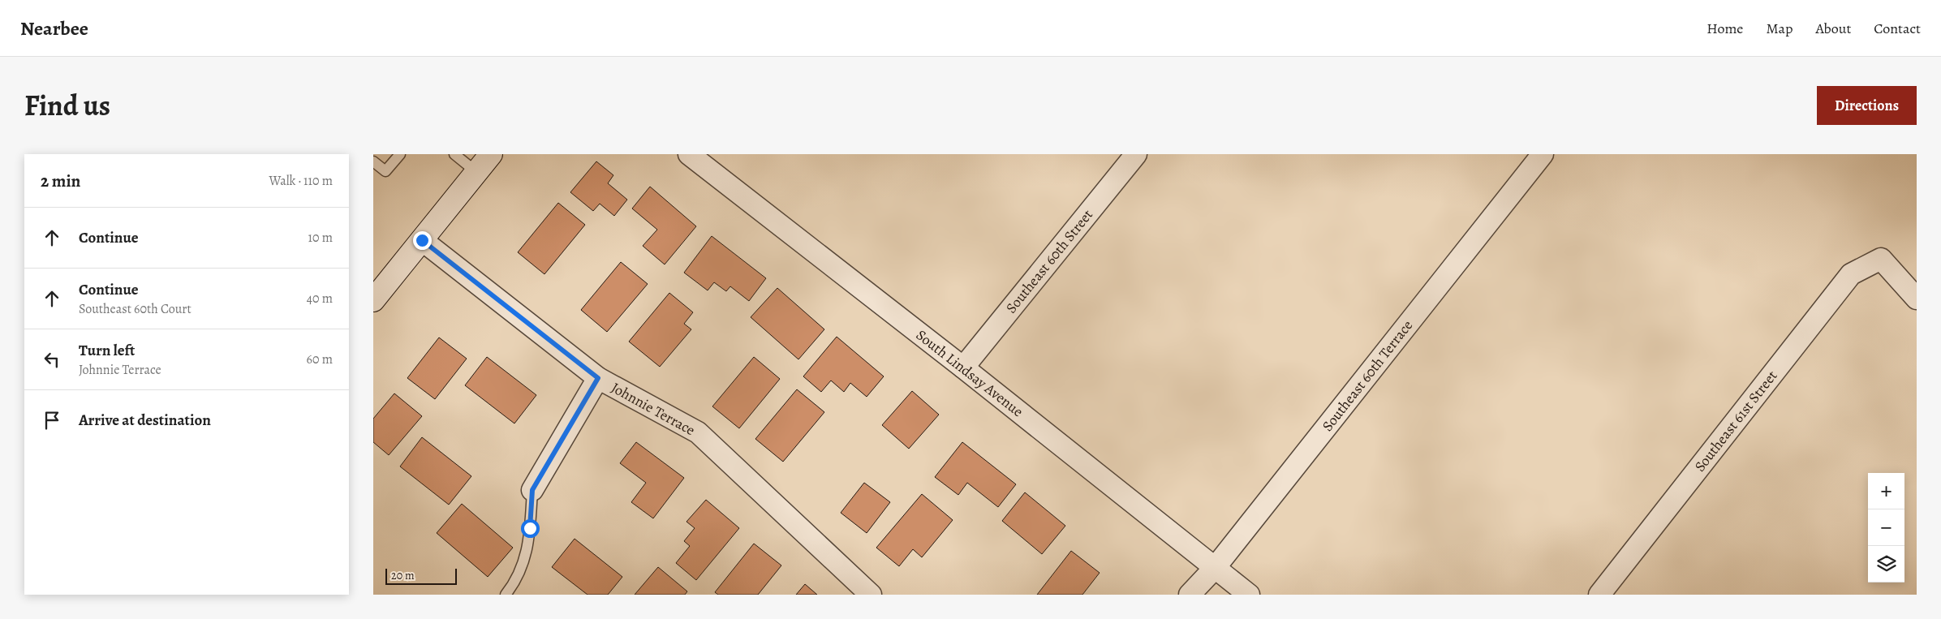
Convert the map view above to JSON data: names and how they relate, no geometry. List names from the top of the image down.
{
  "streets": {
    "street": [
      "Southeast 60th Street",
      "South Lindsay Avenue",
      "Southeast 60th Terrace",
      "Johnnie Terrace",
      "Southeast 61st Street"
    ]
  },
  "crossings": [
    ["Southeast 60th Street", "South Lindsay Avenue"],
    ["South Lindsay Avenue", "Southeast 60th Terrace"]
  ],
  "scale_bar": "20 m",
  "page": {
    "header": "Nearbee",
    "nav": [
      "Home",
      "Map",
      "About",
      "Contact"
    ],
    "title": "Find us",
    "buttons": "Directions",
    "heading": ["2 min", "Walk · 110 m"],
    "list": [
      ["Continue", "10 m"],
      ["Continue", "Southeast 60th Court", "40 m"],
      ["Turn left", "Johnnie Terrace", "60 m"],
      "Arrive at destination"
    ],
    "map_buttons": ["+", "−"],
    "scale": "20 m"
  }
}
